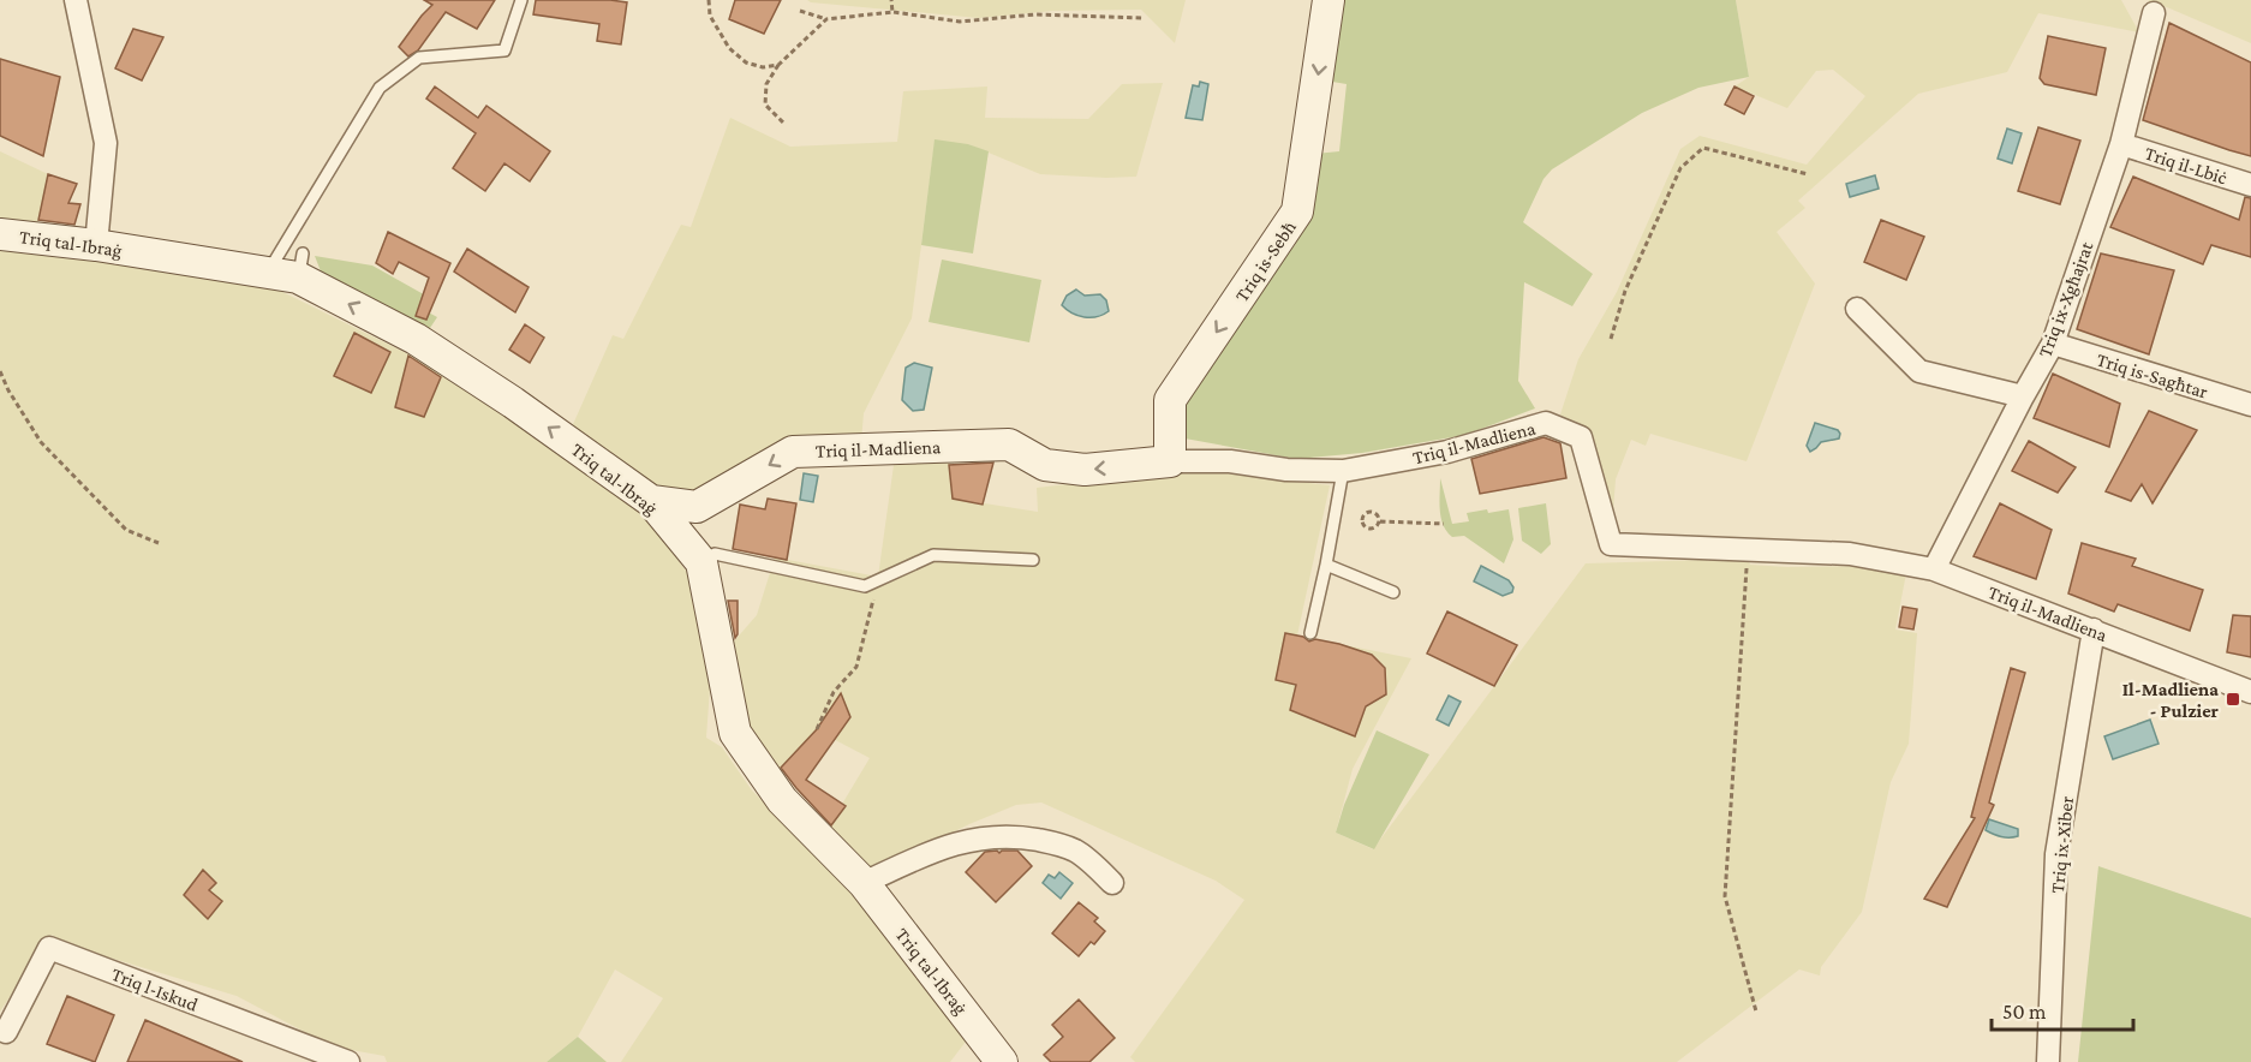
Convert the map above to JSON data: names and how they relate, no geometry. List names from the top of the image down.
{
  "streets": {
    "main road": ["Triq tal-Ibraġ", "Triq is-Sebħ", "Triq il-Madliena"],
    "street": [
      "Triq il-Lbiċ",
      "Triq ix-Xgħajrat",
      "Triq is-Sagħtar",
      "Triq ix-Xiber",
      "Triq l-Iskud"
    ]
  },
  "crossings": [
    ["Triq il-Lbiċ", "Triq ix-Xgħajrat"],
    ["Triq is-Sebħ", "Triq il-Madliena"],
    ["Triq ix-Xgħajrat", "Triq is-Sagħtar"],
    ["Triq ix-Xgħajrat", "Triq il-Madliena"],
    ["Triq il-Madliena", "Triq ix-Xiber"]
  ],
  "one_way": ["Triq is-Sebħ"],
  "places": {
    "transit": ["Il-Madliena - Pulzier"]
  },
  "scale_bar": "50 m"
}
